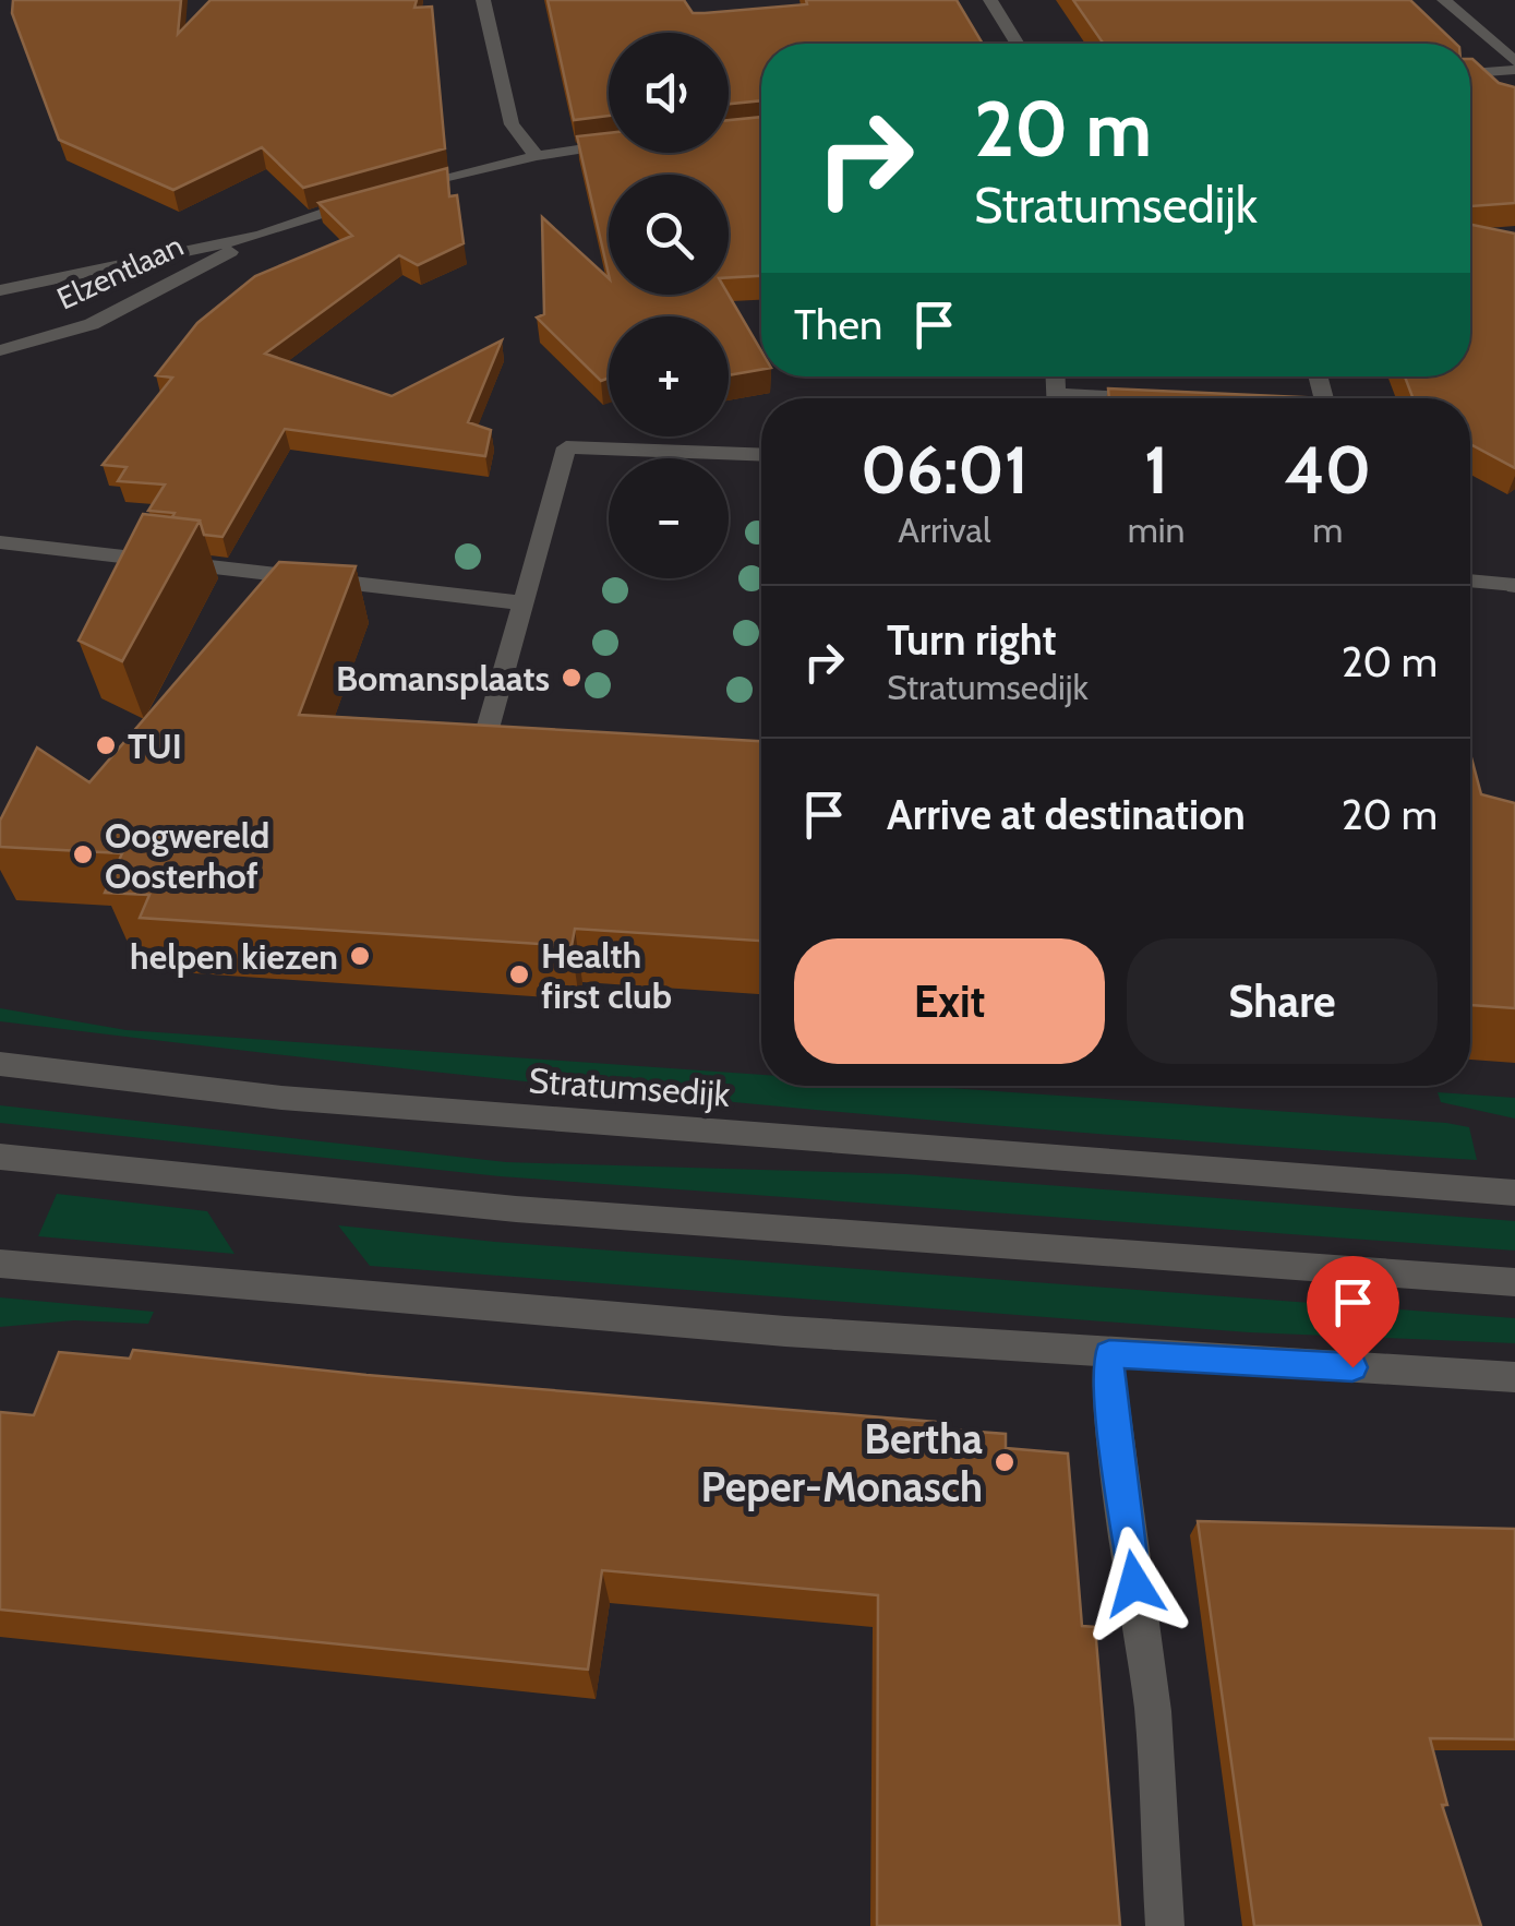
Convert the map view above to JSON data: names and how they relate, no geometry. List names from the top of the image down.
{
  "streets": {
    "street": ["Elzentlaan", "Stratumsedijk"]
  },
  "places": [
    "Bomansplaats",
    "TUI",
    "Oogwereld Oosterhof",
    "helpen kiezen",
    "Health first club",
    "Bertha Peper-Monasch"
  ],
  "page": {
    "map_buttons": ["+", "−"],
    "turn": ["20 m", "Stratumsedijk"],
    "then": "Then",
    "eta": [
      "06:01",
      "Arrival",
      "1",
      "min",
      "40",
      "m"
    ],
    "list": [
      {
        "name": "Turn right",
        "note": "Stratumsedijk",
        "value": "20 m"
      },
      {
        "name": "Arrive at destination",
        "value": "20 m"
      }
    ],
    "buttons": ["Exit", "Share"]
  }
}
